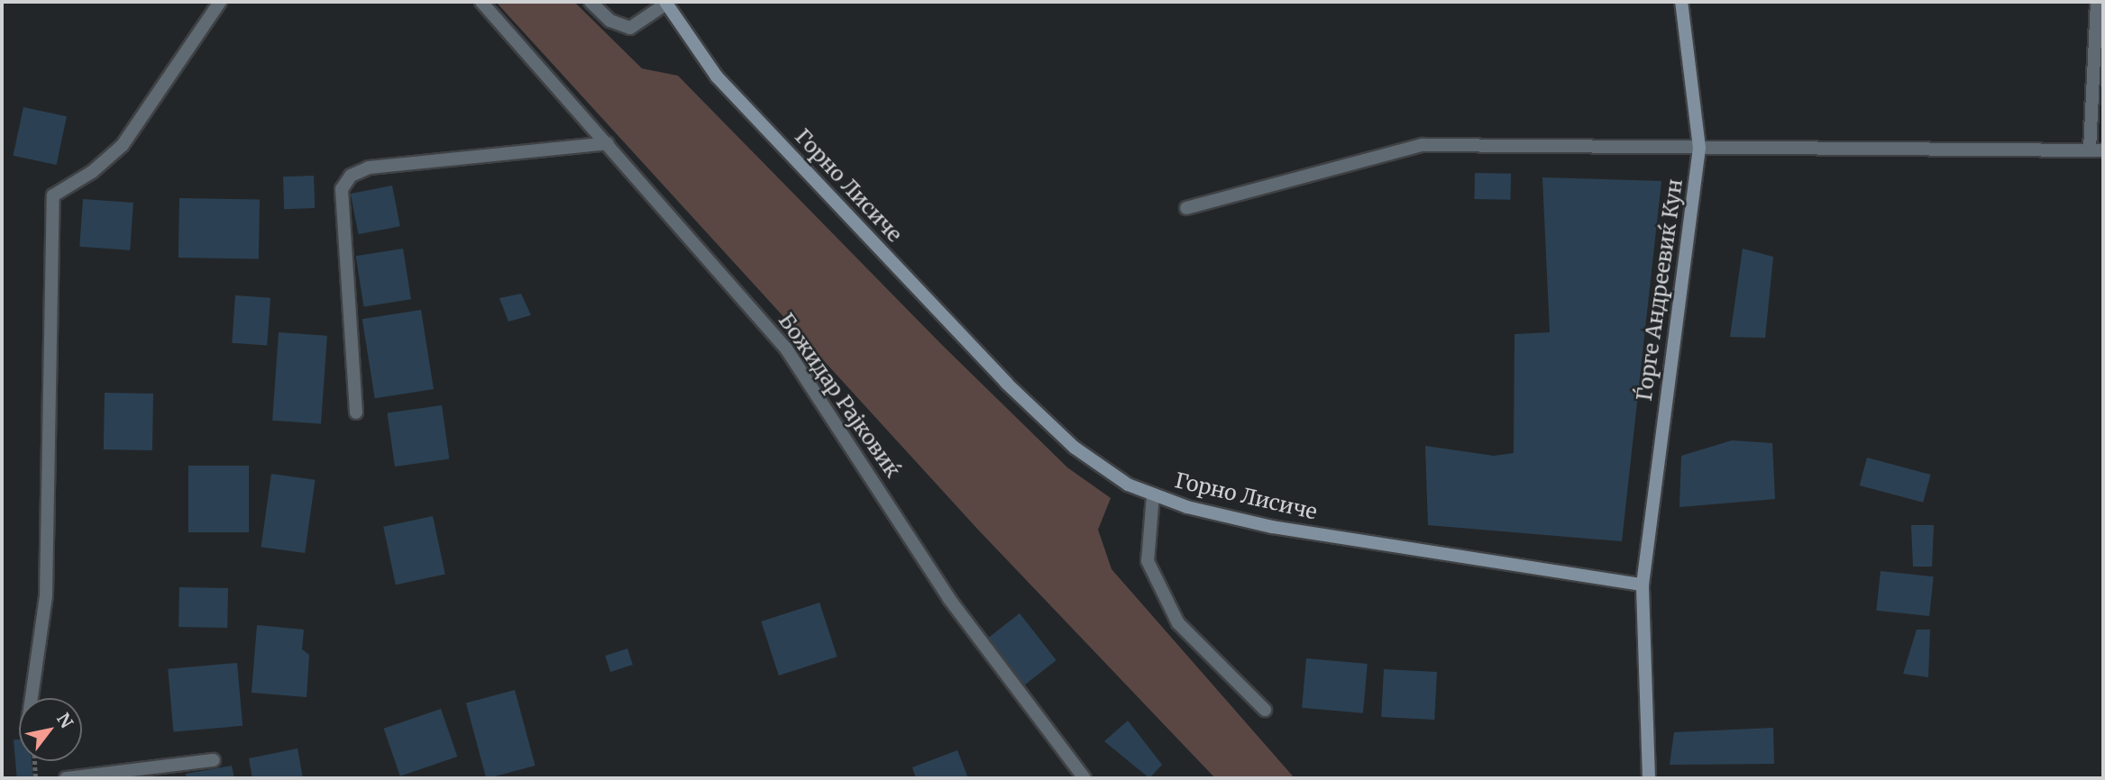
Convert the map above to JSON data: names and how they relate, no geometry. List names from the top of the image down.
{
  "streets": {
    "street": ["Горно Лисиче", "Ѓорге Андреевиќ Кун", "Божидар Рајковиќ"]
  },
  "crossings": [
    ["Горно Лисиче", "Ѓорге Андреевиќ Кун"]
  ],
  "north": "top right"
}
